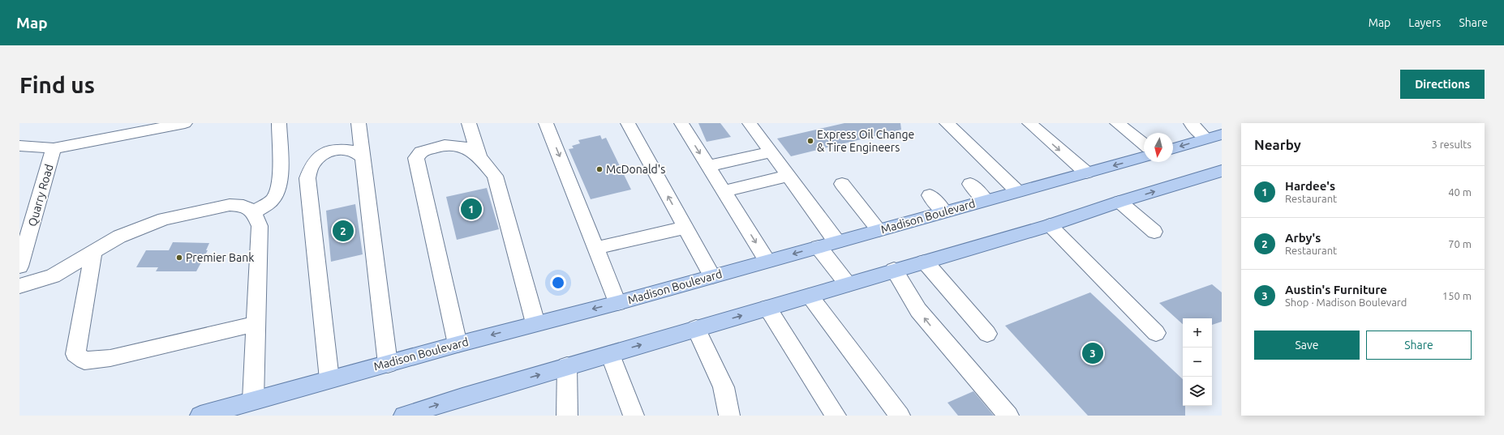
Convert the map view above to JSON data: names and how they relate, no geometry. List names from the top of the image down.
{
  "streets": {
    "main road": ["Madison Boulevard"],
    "street": ["Quarry Road"]
  },
  "places": ["Express Oil Change & Tire Engineers", "McDonald's", "Premier Bank"],
  "north": "bottom",
  "page": {
    "header": "Map",
    "nav": ["Map", "Layers", "Share"],
    "buttons": [
      "Directions",
      ["Save", "Share"]
    ],
    "title": "Find us",
    "heading": ["Nearby", "3 results"],
    "list": [
      {
        "mark": "1",
        "name": "Hardee's",
        "note": "Restaurant",
        "value": "40 m"
      },
      {
        "mark": "2",
        "name": "Arby's",
        "note": "Restaurant",
        "value": "70 m"
      },
      {
        "mark": "3",
        "name": "Austin's Furniture",
        "note": "Shop · Madison Boulevard",
        "value": "150 m"
      }
    ],
    "pins": ["1", "2", "3"],
    "map_buttons": ["+", "−"]
  }
}
